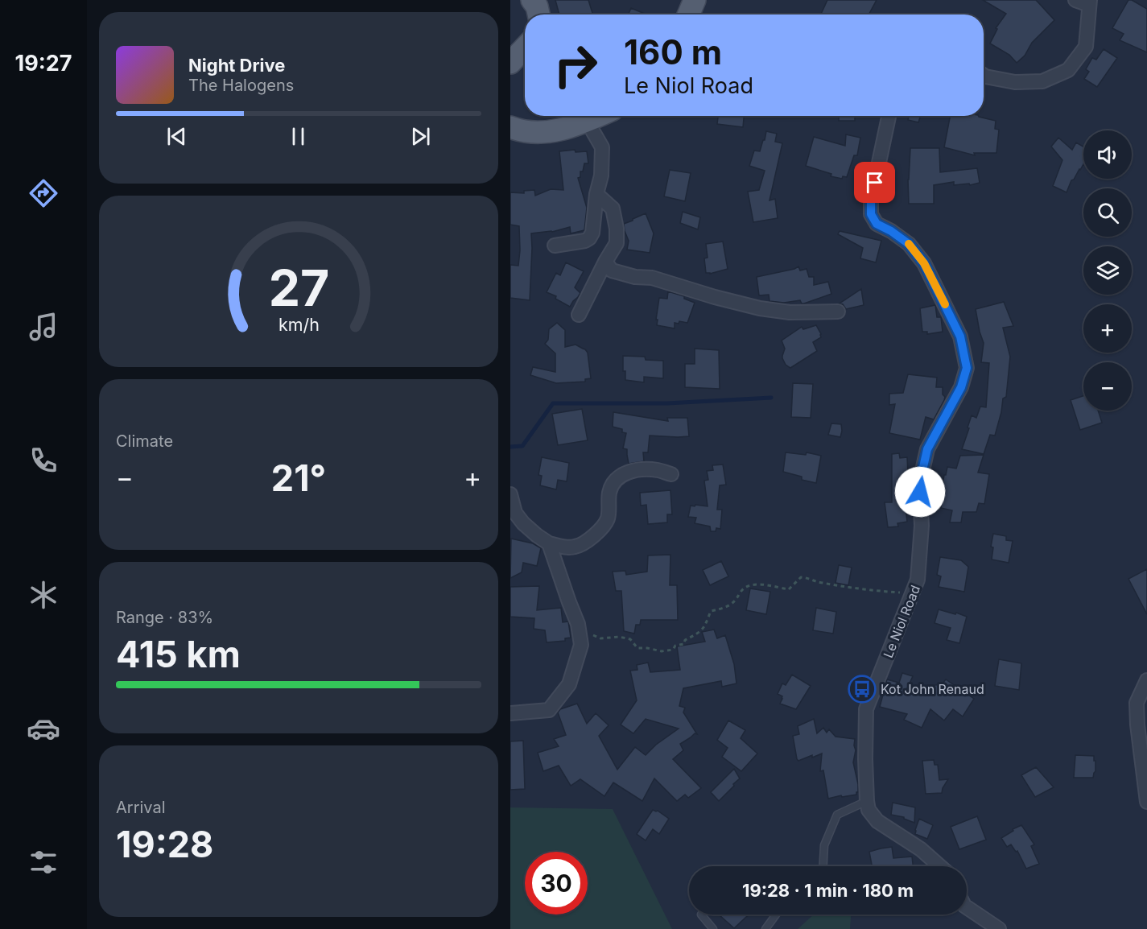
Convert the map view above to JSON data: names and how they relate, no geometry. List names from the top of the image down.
{
  "streets": {
    "street": ["Le Niol Road"]
  },
  "places": {
    "bus stop": ["Kot John Renaud"]
  },
  "page": {
    "tabs": "19:27",
    "turn": ["160 m", "Le Niol Road"],
    "song": ["Night Drive", "The Halogens"],
    "map_buttons": ["+", "−"],
    "tile": [
      "Climate",
      ["Range · 83%", "415 km"],
      ["Arrival", "19:28"]
    ],
    "heat": ["−", "21°", "+"],
    "limit": "30",
    "trip": "19:28 · 1 min · 180 m",
    "gauge": ["27", "km/h"]
  }
}
